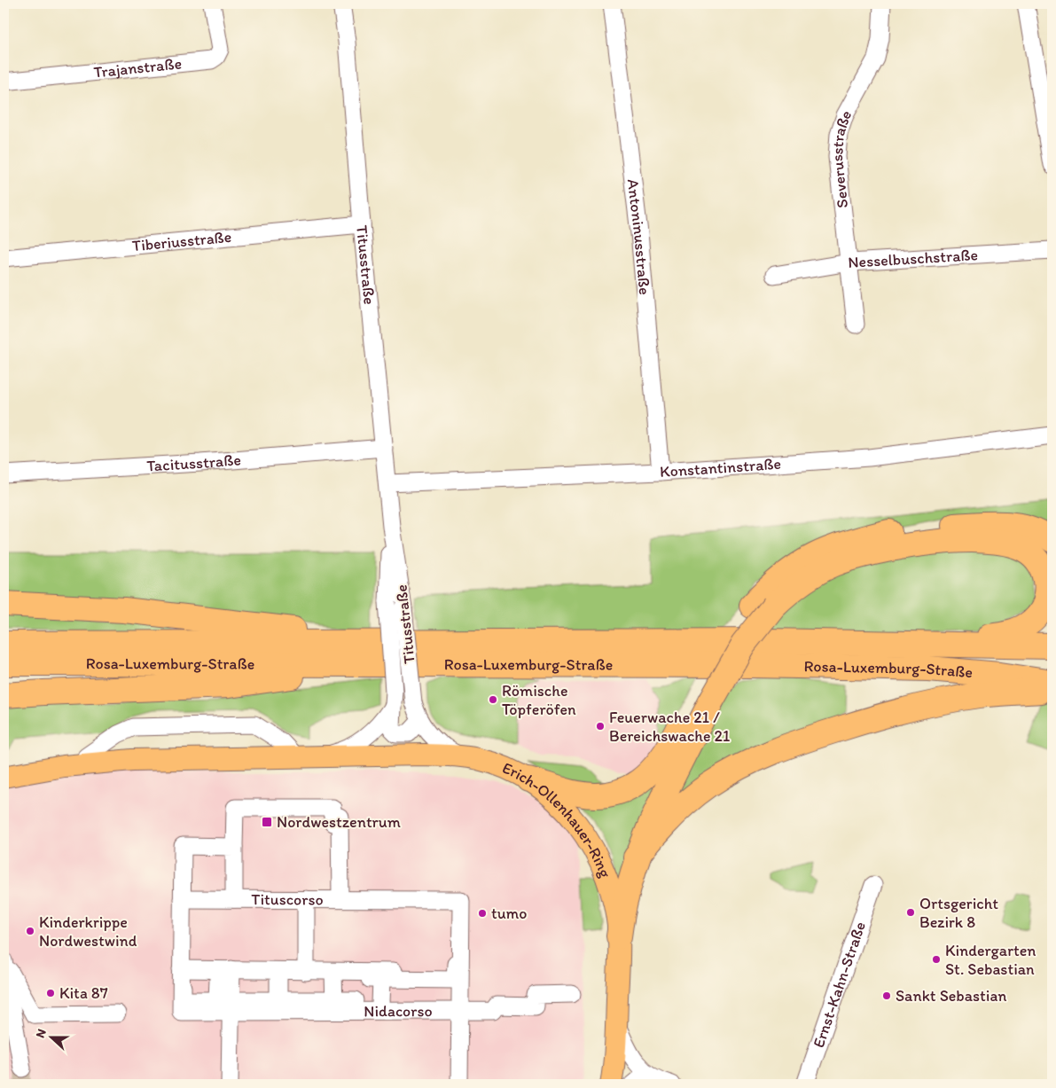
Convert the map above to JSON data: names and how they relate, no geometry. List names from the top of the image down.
{
  "streets": {
    "highway": ["Rosa-Luxemburg-Straße"],
    "main road": ["Erich-Ollenhauer-Ring"],
    "street": [
      "Trajanstraße",
      "Severusstraße",
      "Antoninusstraße",
      "Tiberiusstraße",
      "Nesselbuschstraße",
      "Titusstraße",
      "Tacitusstraße",
      "Konstantinstraße",
      "Tituscorso",
      "Ernst-Kahn-Straße",
      "Nidacorso"
    ]
  },
  "crossings": [
    ["Severusstraße", "Nesselbuschstraße"],
    ["Antoninusstraße", "Konstantinstraße"],
    ["Tiberiusstraße", "Titusstraße"],
    ["Titusstraße", "Tacitusstraße"],
    ["Titusstraße", "Konstantinstraße"],
    ["Titusstraße", "Erich-Ollenhauer-Ring"],
    ["Tituscorso", "Nidacorso"]
  ],
  "places": {
    "other": [
      "Römische Töpferöfen",
      "Feuerwache 21 / Bereichswache 21",
      "Ortsgericht Bezirk 8",
      "tumo",
      "Kinderkrippe Nordwestwind",
      "Kindergarten St. Sebastian",
      "Kita 87",
      "Sankt Sebastian"
    ],
    "transit": ["Nordwestzentrum"]
  },
  "north": "left"
}
